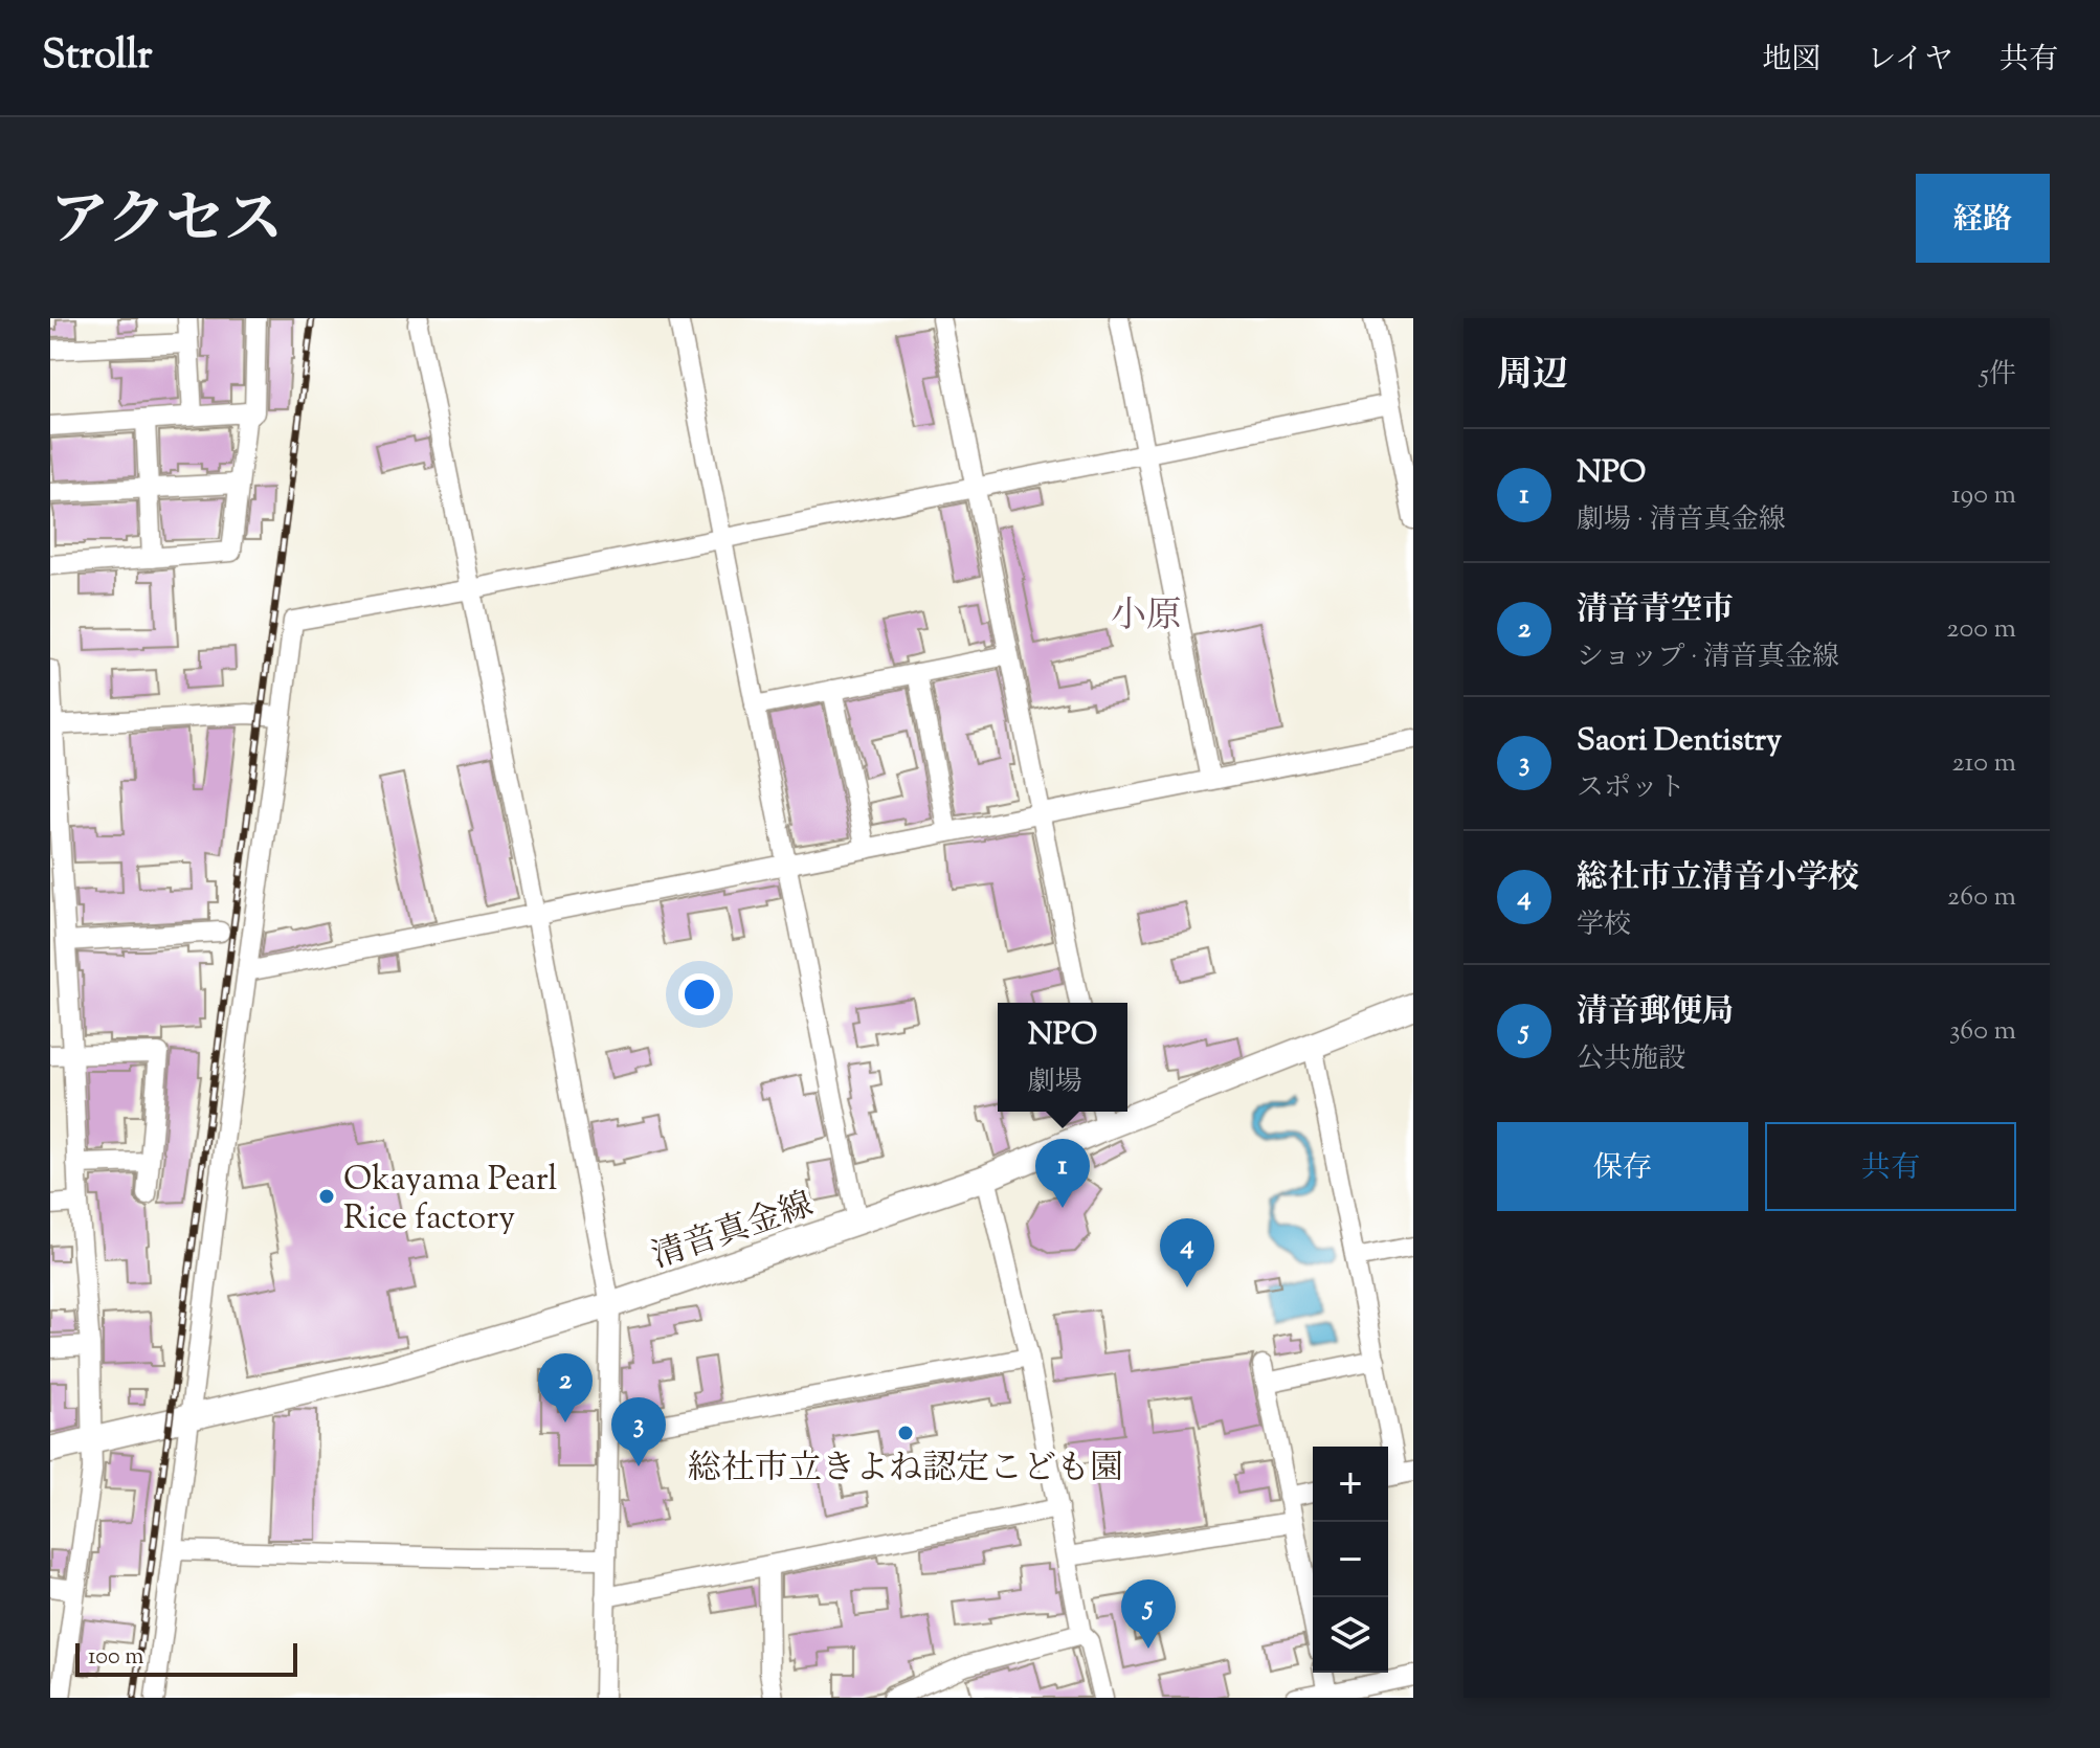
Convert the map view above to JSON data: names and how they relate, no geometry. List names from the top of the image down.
{
  "streets": {
    "main road": ["清音真金線"]
  },
  "districts": ["小原"],
  "places": ["Okayama Pearl Rice factory", "総社市立きよね認定こども園"],
  "scale_bar": "100 m",
  "page": {
    "header": "Strollr",
    "nav": ["地図", "レイヤ", "共有"],
    "title": "アクセス",
    "buttons": [
      "経路",
      ["保存", "共有"]
    ],
    "heading": ["周辺", "5件"],
    "list": [
      {
        "mark": "1",
        "name": "NPO",
        "note": "劇場 · 清音真金線",
        "value": "190 m"
      },
      {
        "mark": "2",
        "name": "清音青空市",
        "note": "ショップ · 清音真金線",
        "value": "200 m"
      },
      {
        "mark": "3",
        "name": "Saori Dentistry",
        "note": "スポット",
        "value": "210 m"
      },
      {
        "mark": "4",
        "name": "総社市立清音小学校",
        "note": "学校",
        "value": "260 m"
      },
      {
        "mark": "5",
        "name": "清音郵便局",
        "note": "公共施設",
        "value": "360 m"
      }
    ],
    "popup": ["NPO", "劇場"],
    "pins": [
      "1",
      "4",
      "2",
      "3",
      "5"
    ],
    "map_buttons": ["+", "−"],
    "scale": "100 m"
  }
}
